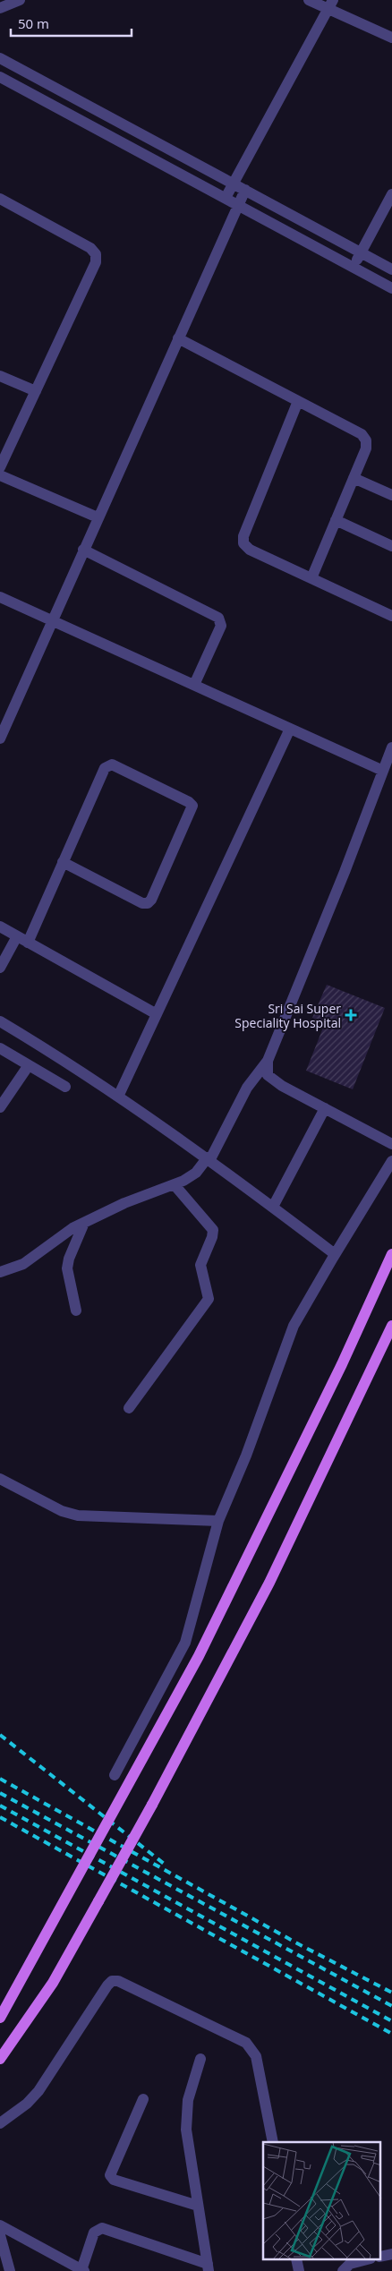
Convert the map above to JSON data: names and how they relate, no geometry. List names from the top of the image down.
{
  "places": {
    "health": ["Sri Sai Super Speciality Hospital"]
  },
  "scale_bar": "50 m"
}
